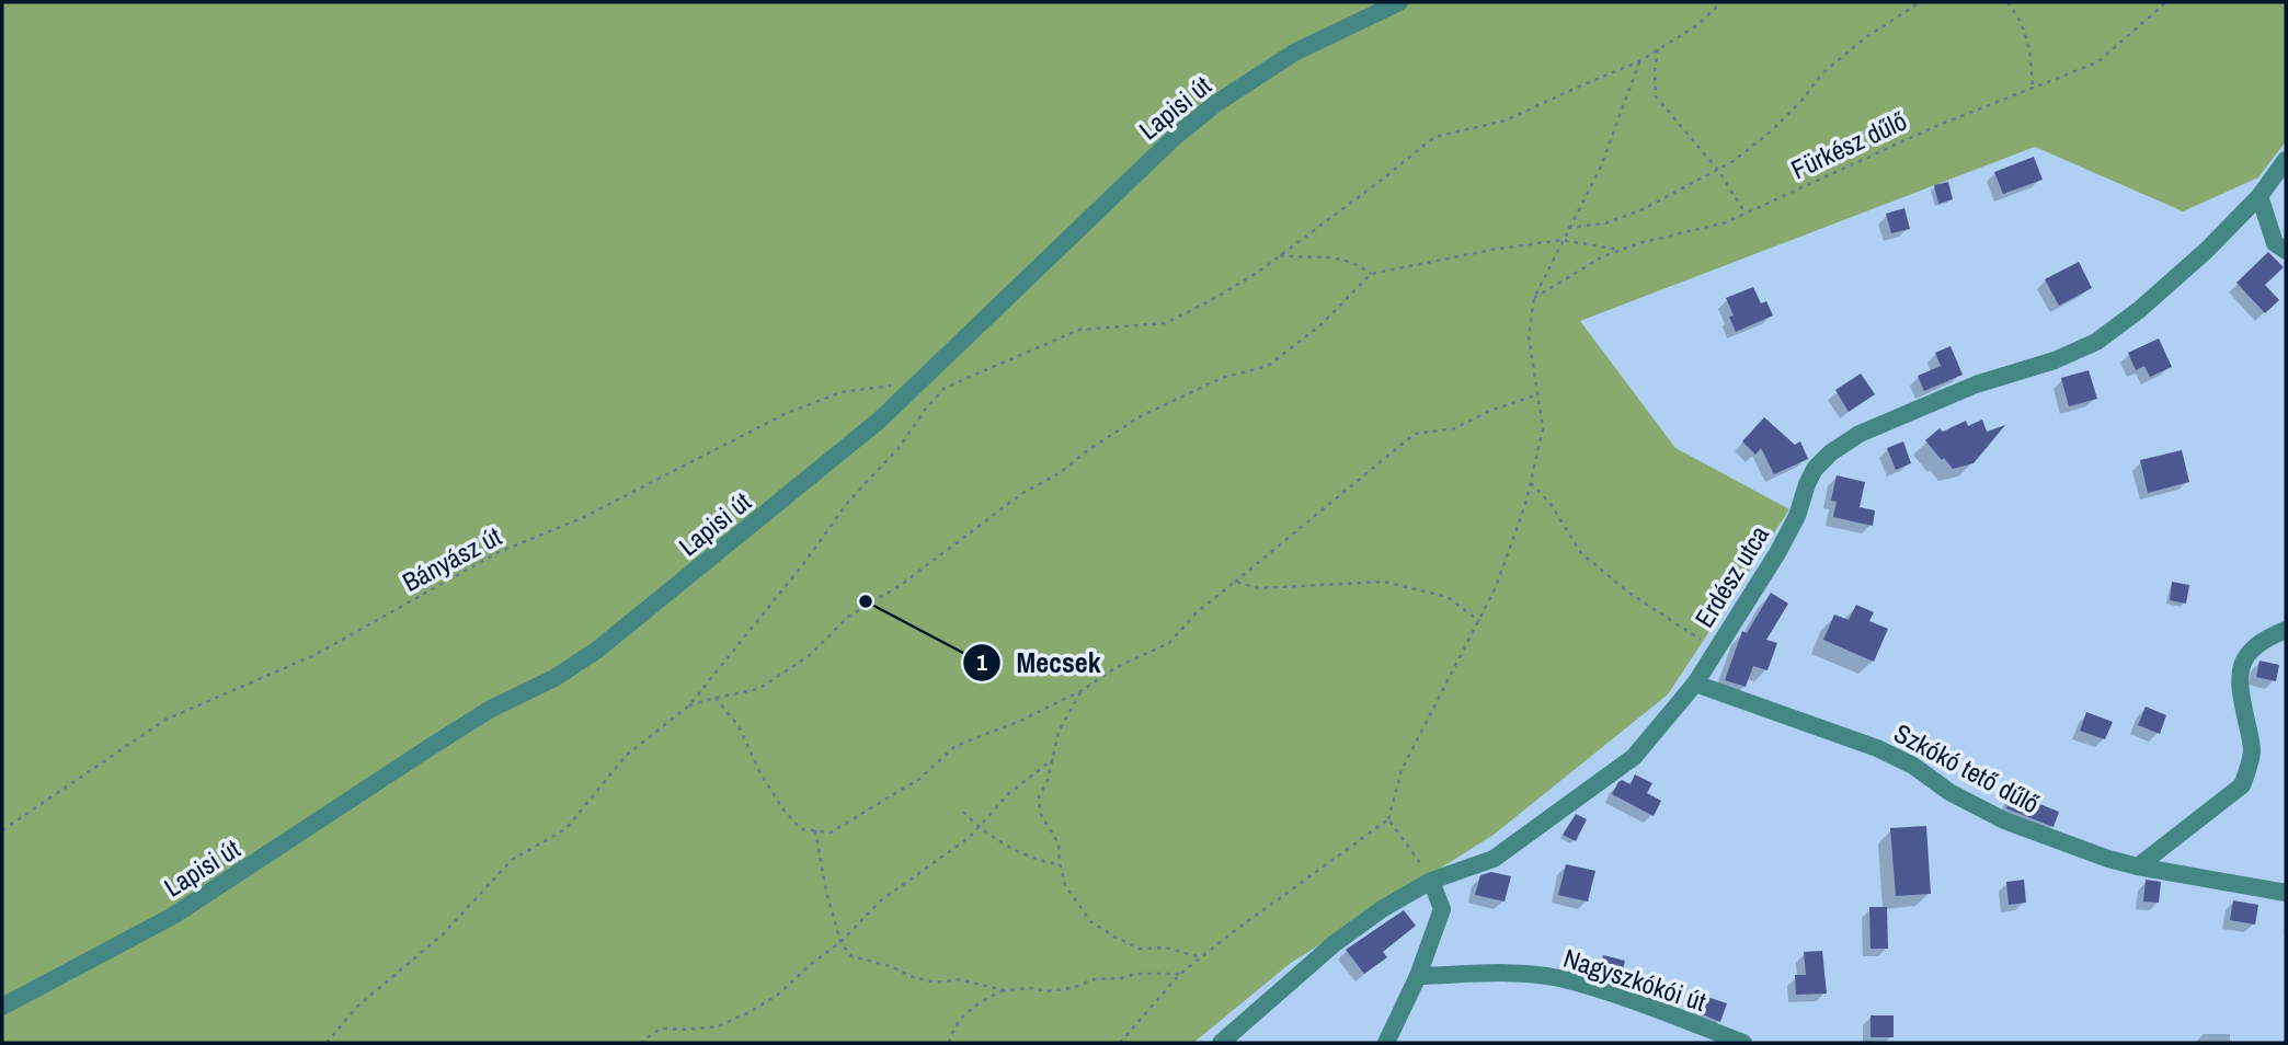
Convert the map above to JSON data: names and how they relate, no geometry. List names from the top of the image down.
{
  "streets": {
    "street": [
      "Lapisi út",
      "Erdész utca",
      "Szkókó tető dűlő",
      "Nagyszkókói út"
    ],
    "path": ["Fürkész dűlő", "Bányász út"]
  },
  "crossings": [
    ["Lapisi út", "Bányász út"],
    ["Erdész utca", "Szkókó tető dűlő"]
  ],
  "places": ["Mecsek"]
}
